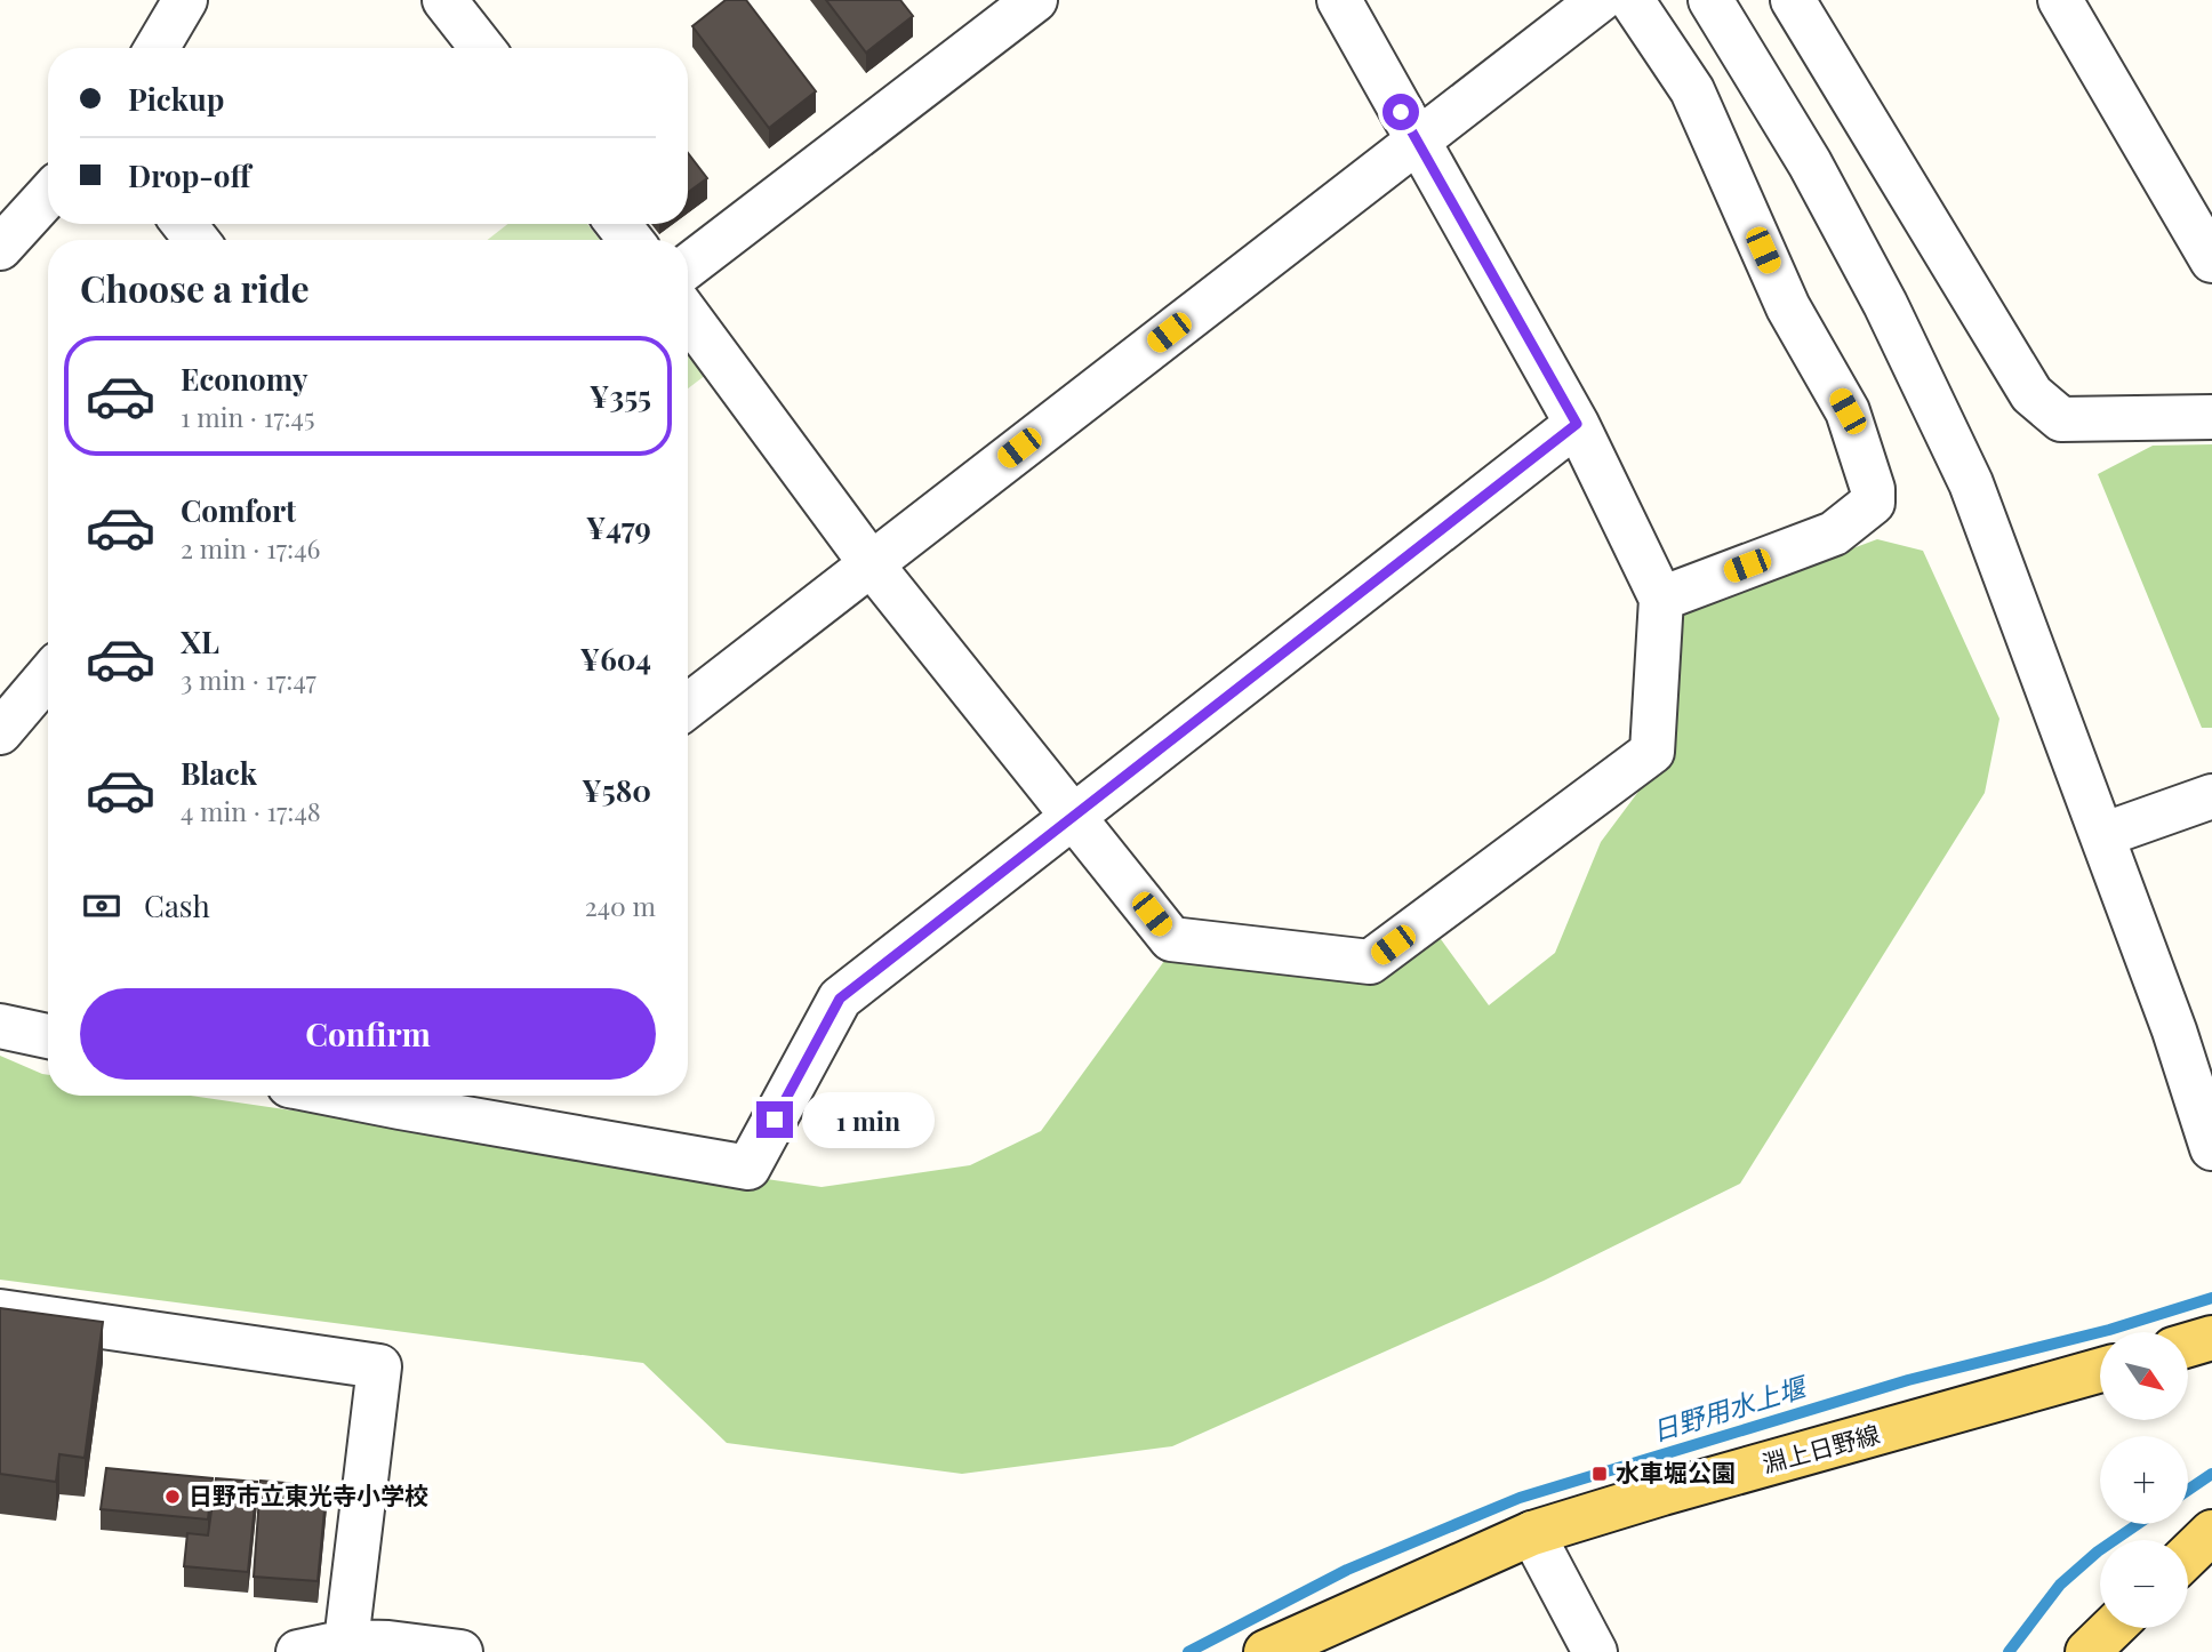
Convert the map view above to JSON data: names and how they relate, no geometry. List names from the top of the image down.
{
  "streets": {
    "main road": ["淵上日野線"]
  },
  "water": ["日野用水上堰"],
  "places": {
    "transit": ["水車堀公園"],
    "other": ["日野市立東光寺小学校"]
  },
  "north": "bottom right",
  "page": {
    "banner": ["Pickup", "Drop-off"],
    "heading": "Choose a ride",
    "list": [
      {
        "name": "Economy",
        "note": "1 min · 17:45",
        "value": "¥355"
      },
      {
        "name": "Comfort",
        "note": "2 min · 17:46",
        "value": "¥479"
      },
      {
        "name": "XL",
        "note": "3 min · 17:47",
        "value": "¥604"
      },
      {
        "name": "Black",
        "note": "4 min · 17:48",
        "value": "¥580"
      }
    ],
    "pay": ["Cash", "240 m"],
    "buttons": "Confirm",
    "bubble": "1 min",
    "map_buttons": ["+", "−"]
  }
}
